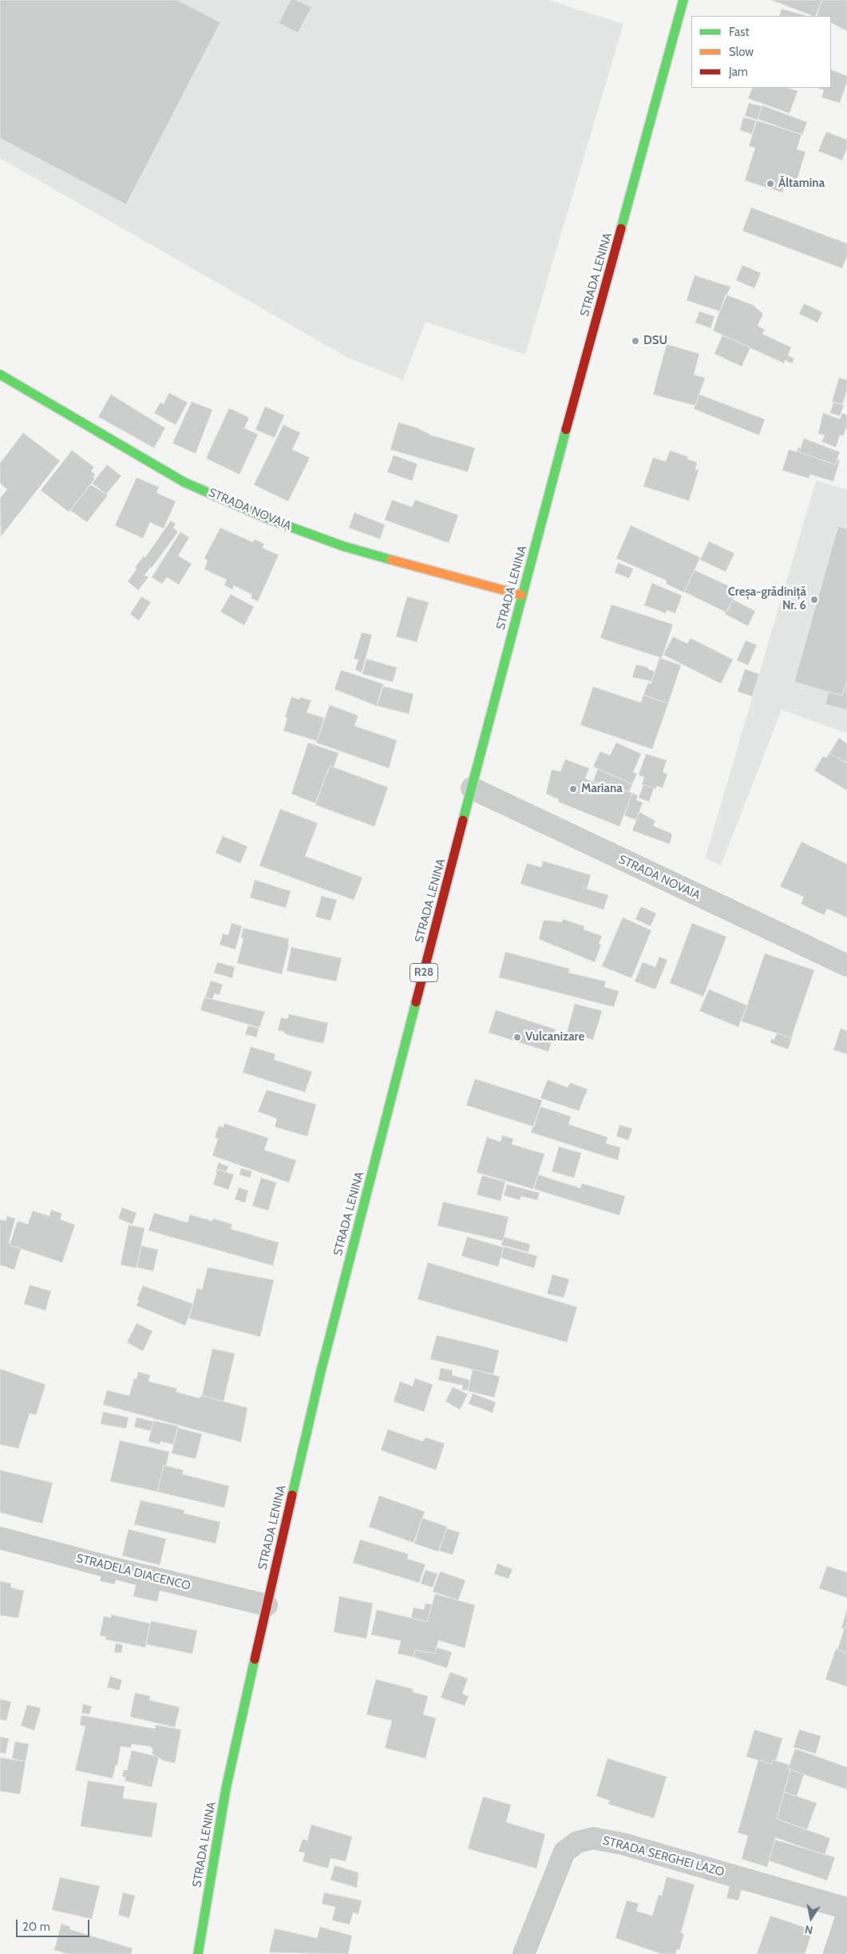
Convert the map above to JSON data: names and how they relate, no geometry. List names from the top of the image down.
{
  "streets": {
    "main road": ["STRADA LENINA", "STRADA NOVAIA", "R28"],
    "street": ["STRADELA DIACENCO", "STRADA SERGHEI LAZO"]
  },
  "crossings": [
    ["STRADA LENINA", "STRADA NOVAIA"],
    ["STRADA LENINA", "STRADELA DIACENCO"]
  ],
  "places": [
    "Ăltamina",
    "DSU",
    "Creșa-grădiniță Nr. 6",
    "Mariana",
    "Vulcanizare"
  ],
  "legend": ["Fast", "Slow", "Jam"],
  "scale_bar": "20 m",
  "north": "bottom"
}
